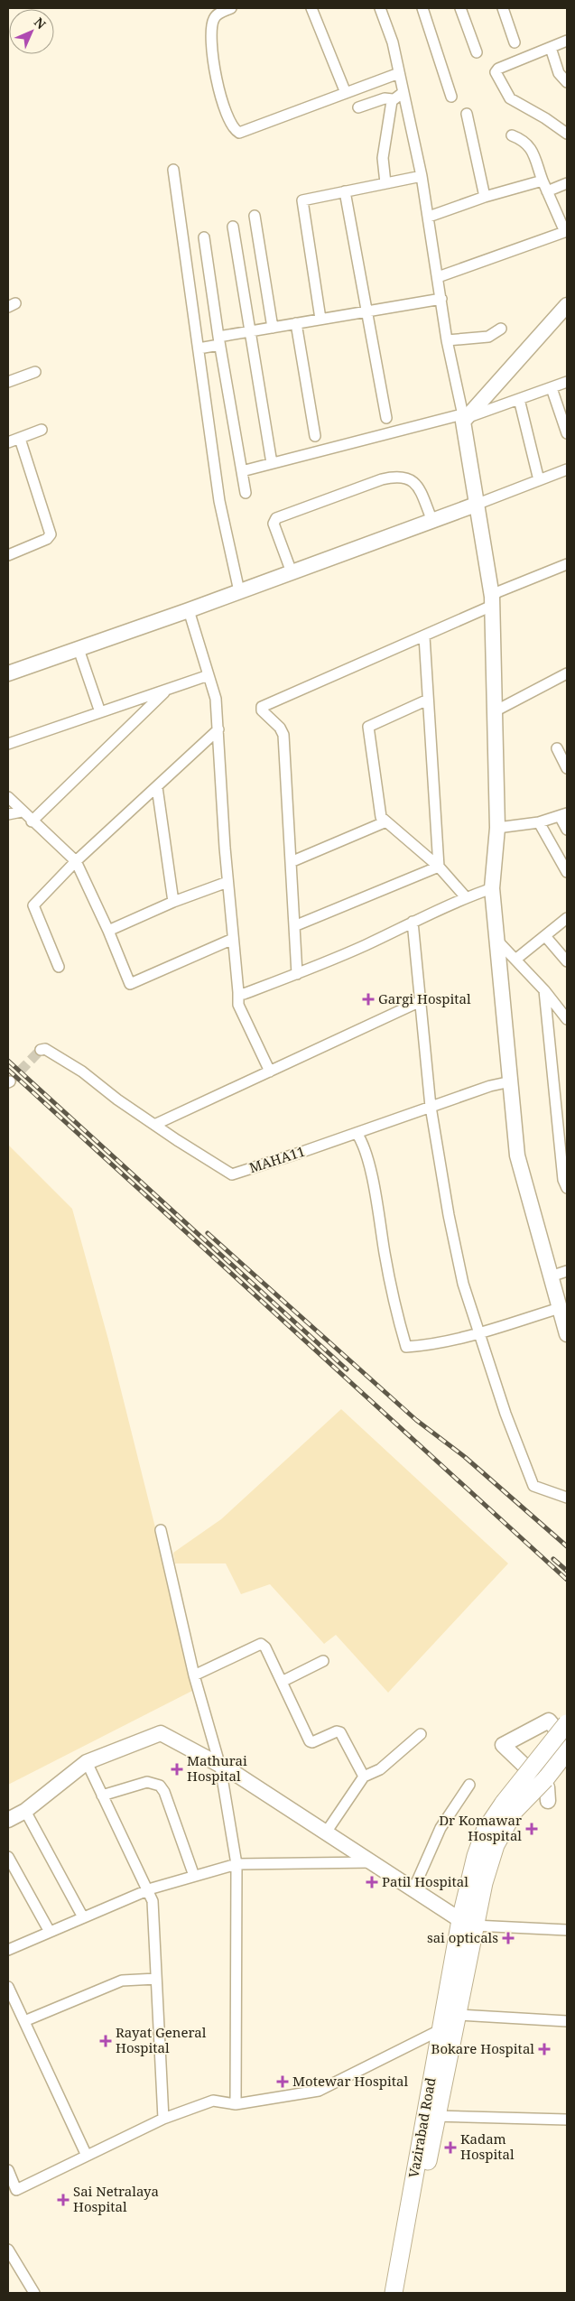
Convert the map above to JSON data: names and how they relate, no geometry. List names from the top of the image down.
{
  "streets": {
    "main road": ["Vazirabad Road"],
    "street": ["MAHA11"]
  },
  "places": {
    "health": [
      "Gargi Hospital",
      "Mathurai Hospital",
      "Dr Komawar Hospital",
      "Patil Hospital",
      "sai opticals",
      "Rayat General Hospital",
      "Bokare Hospital",
      "Motewar Hospital",
      "Kadam Hospital",
      "Sai Netralaya Hospital"
    ]
  },
  "north": "top right"
}
